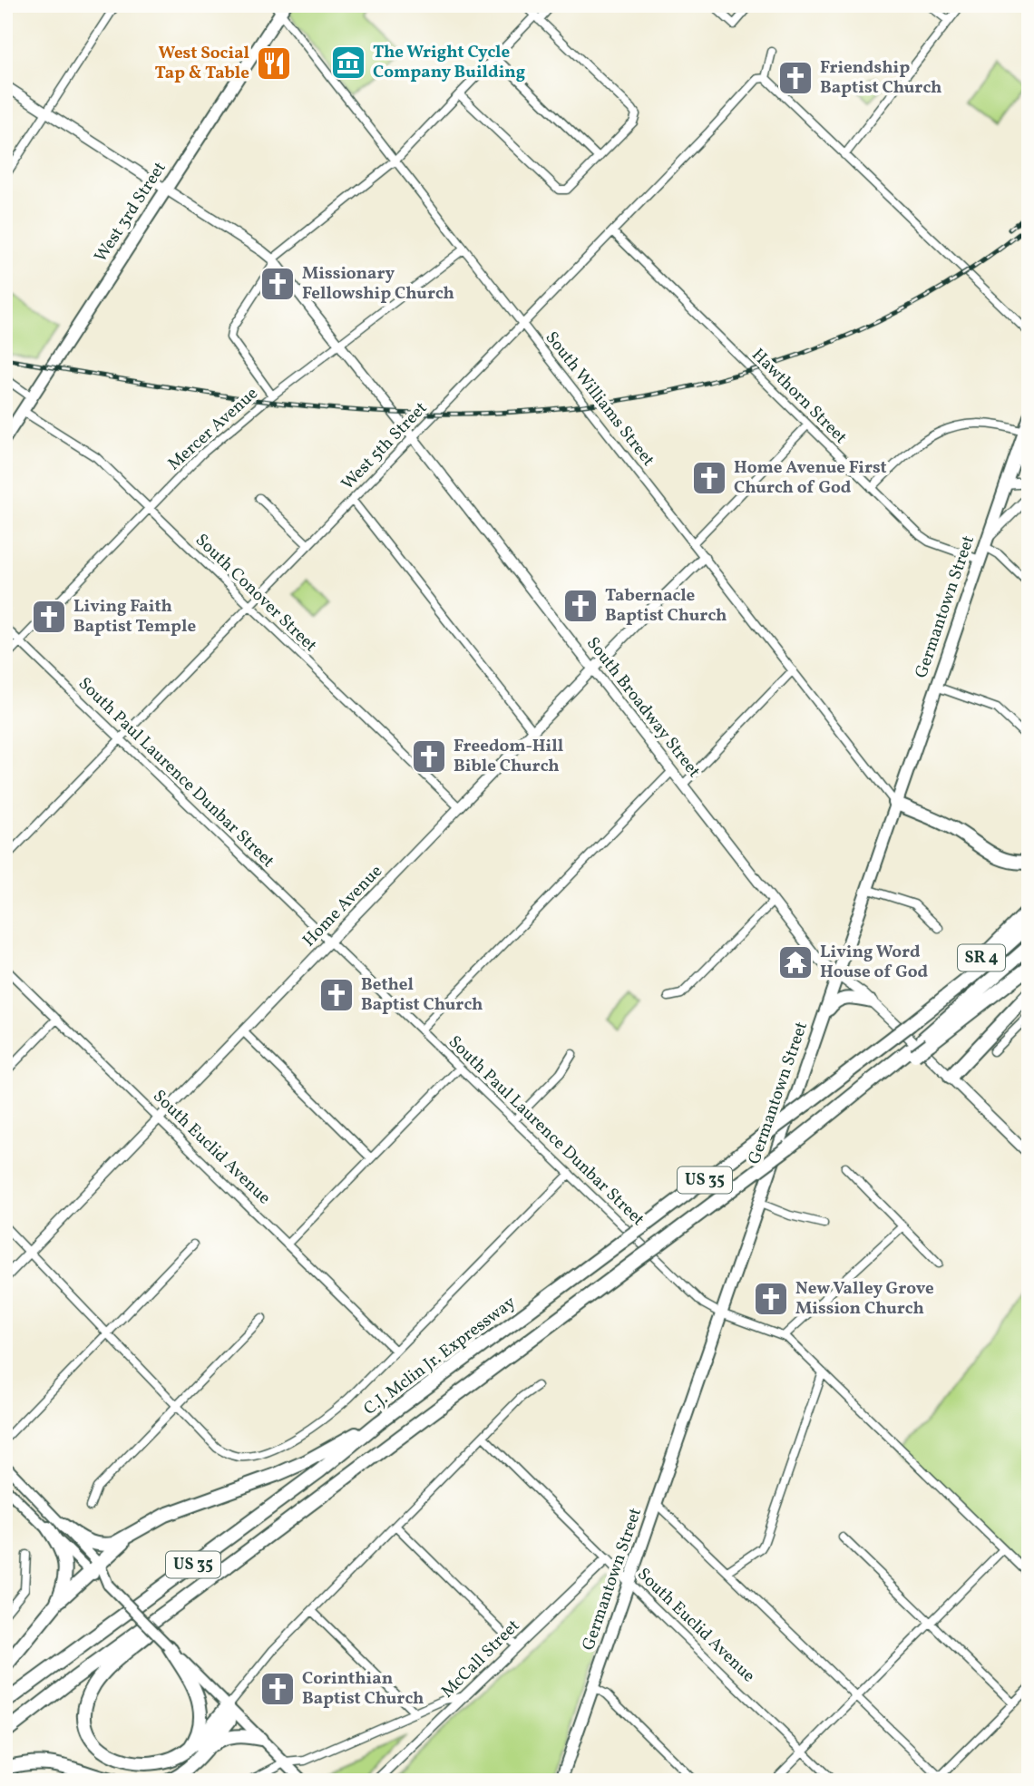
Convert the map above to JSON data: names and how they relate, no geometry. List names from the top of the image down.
{
  "streets": {
    "highway": ["SR 4", "US 35", "C.J. Mclin Jr. Expressway"],
    "main road": ["West 3rd Street", "Germantown Street"],
    "street": [
      "Hawthorn Street",
      "South Williams Street",
      "Mercer Avenue",
      "West 5th Street",
      "South Conover Street",
      "South Broadway Street",
      "South Paul Laurence Dunbar Street",
      "Home Avenue",
      "South Euclid Avenue",
      "McCall Street"
    ]
  },
  "crossings": [
    ["West 3rd Street", "South Williams Street"],
    ["West 3rd Street", "South Conover Street"],
    ["West 3rd Street", "South Broadway Street"],
    ["Hawthorn Street", "West 5th Street"],
    ["Hawthorn Street", "Germantown Street"],
    ["South Williams Street", "Mercer Avenue"],
    ["South Williams Street", "West 5th Street"],
    ["South Williams Street", "Germantown Street"],
    ["South Williams Street", "Home Avenue"],
    ["Mercer Avenue", "South Conover Street"],
    ["Mercer Avenue", "South Broadway Street"],
    ["Mercer Avenue", "South Paul Laurence Dunbar Street"],
    ["West 5th Street", "South Conover Street"],
    ["West 5th Street", "South Broadway Street"],
    ["West 5th Street", "South Paul Laurence Dunbar Street"],
    ["South Conover Street", "Home Avenue"],
    ["Germantown Street", "South Broadway Street"],
    ["Germantown Street", "South Paul Laurence Dunbar Street"],
    ["Germantown Street", "South Euclid Avenue"],
    ["South Broadway Street", "Home Avenue"],
    ["South Paul Laurence Dunbar Street", "Home Avenue"],
    ["Home Avenue", "South Euclid Avenue"],
    ["SR 4", "US 35"],
    ["SR 4", "C.J. Mclin Jr. Expressway"],
    ["South Euclid Avenue", "McCall Street"],
    ["US 35", "C.J. Mclin Jr. Expressway"]
  ],
  "places": {
    "museum": ["The Wright Cycle Company Building"],
    "restaurant": ["West Social Tap & Table"],
    "church": [
      "Friendship Baptist Church",
      "Missionary Fellowship Church",
      "Home Avenue First Church of God",
      "Tabernacle Baptist Church",
      "Living Faith Baptist Temple",
      "Freedom-Hill Bible Church",
      "Bethel Baptist Church",
      "New Valley Grove Mission Church",
      "Corinthian Baptist Church"
    ],
    "temple": ["Living Word House of God"]
  }
}
